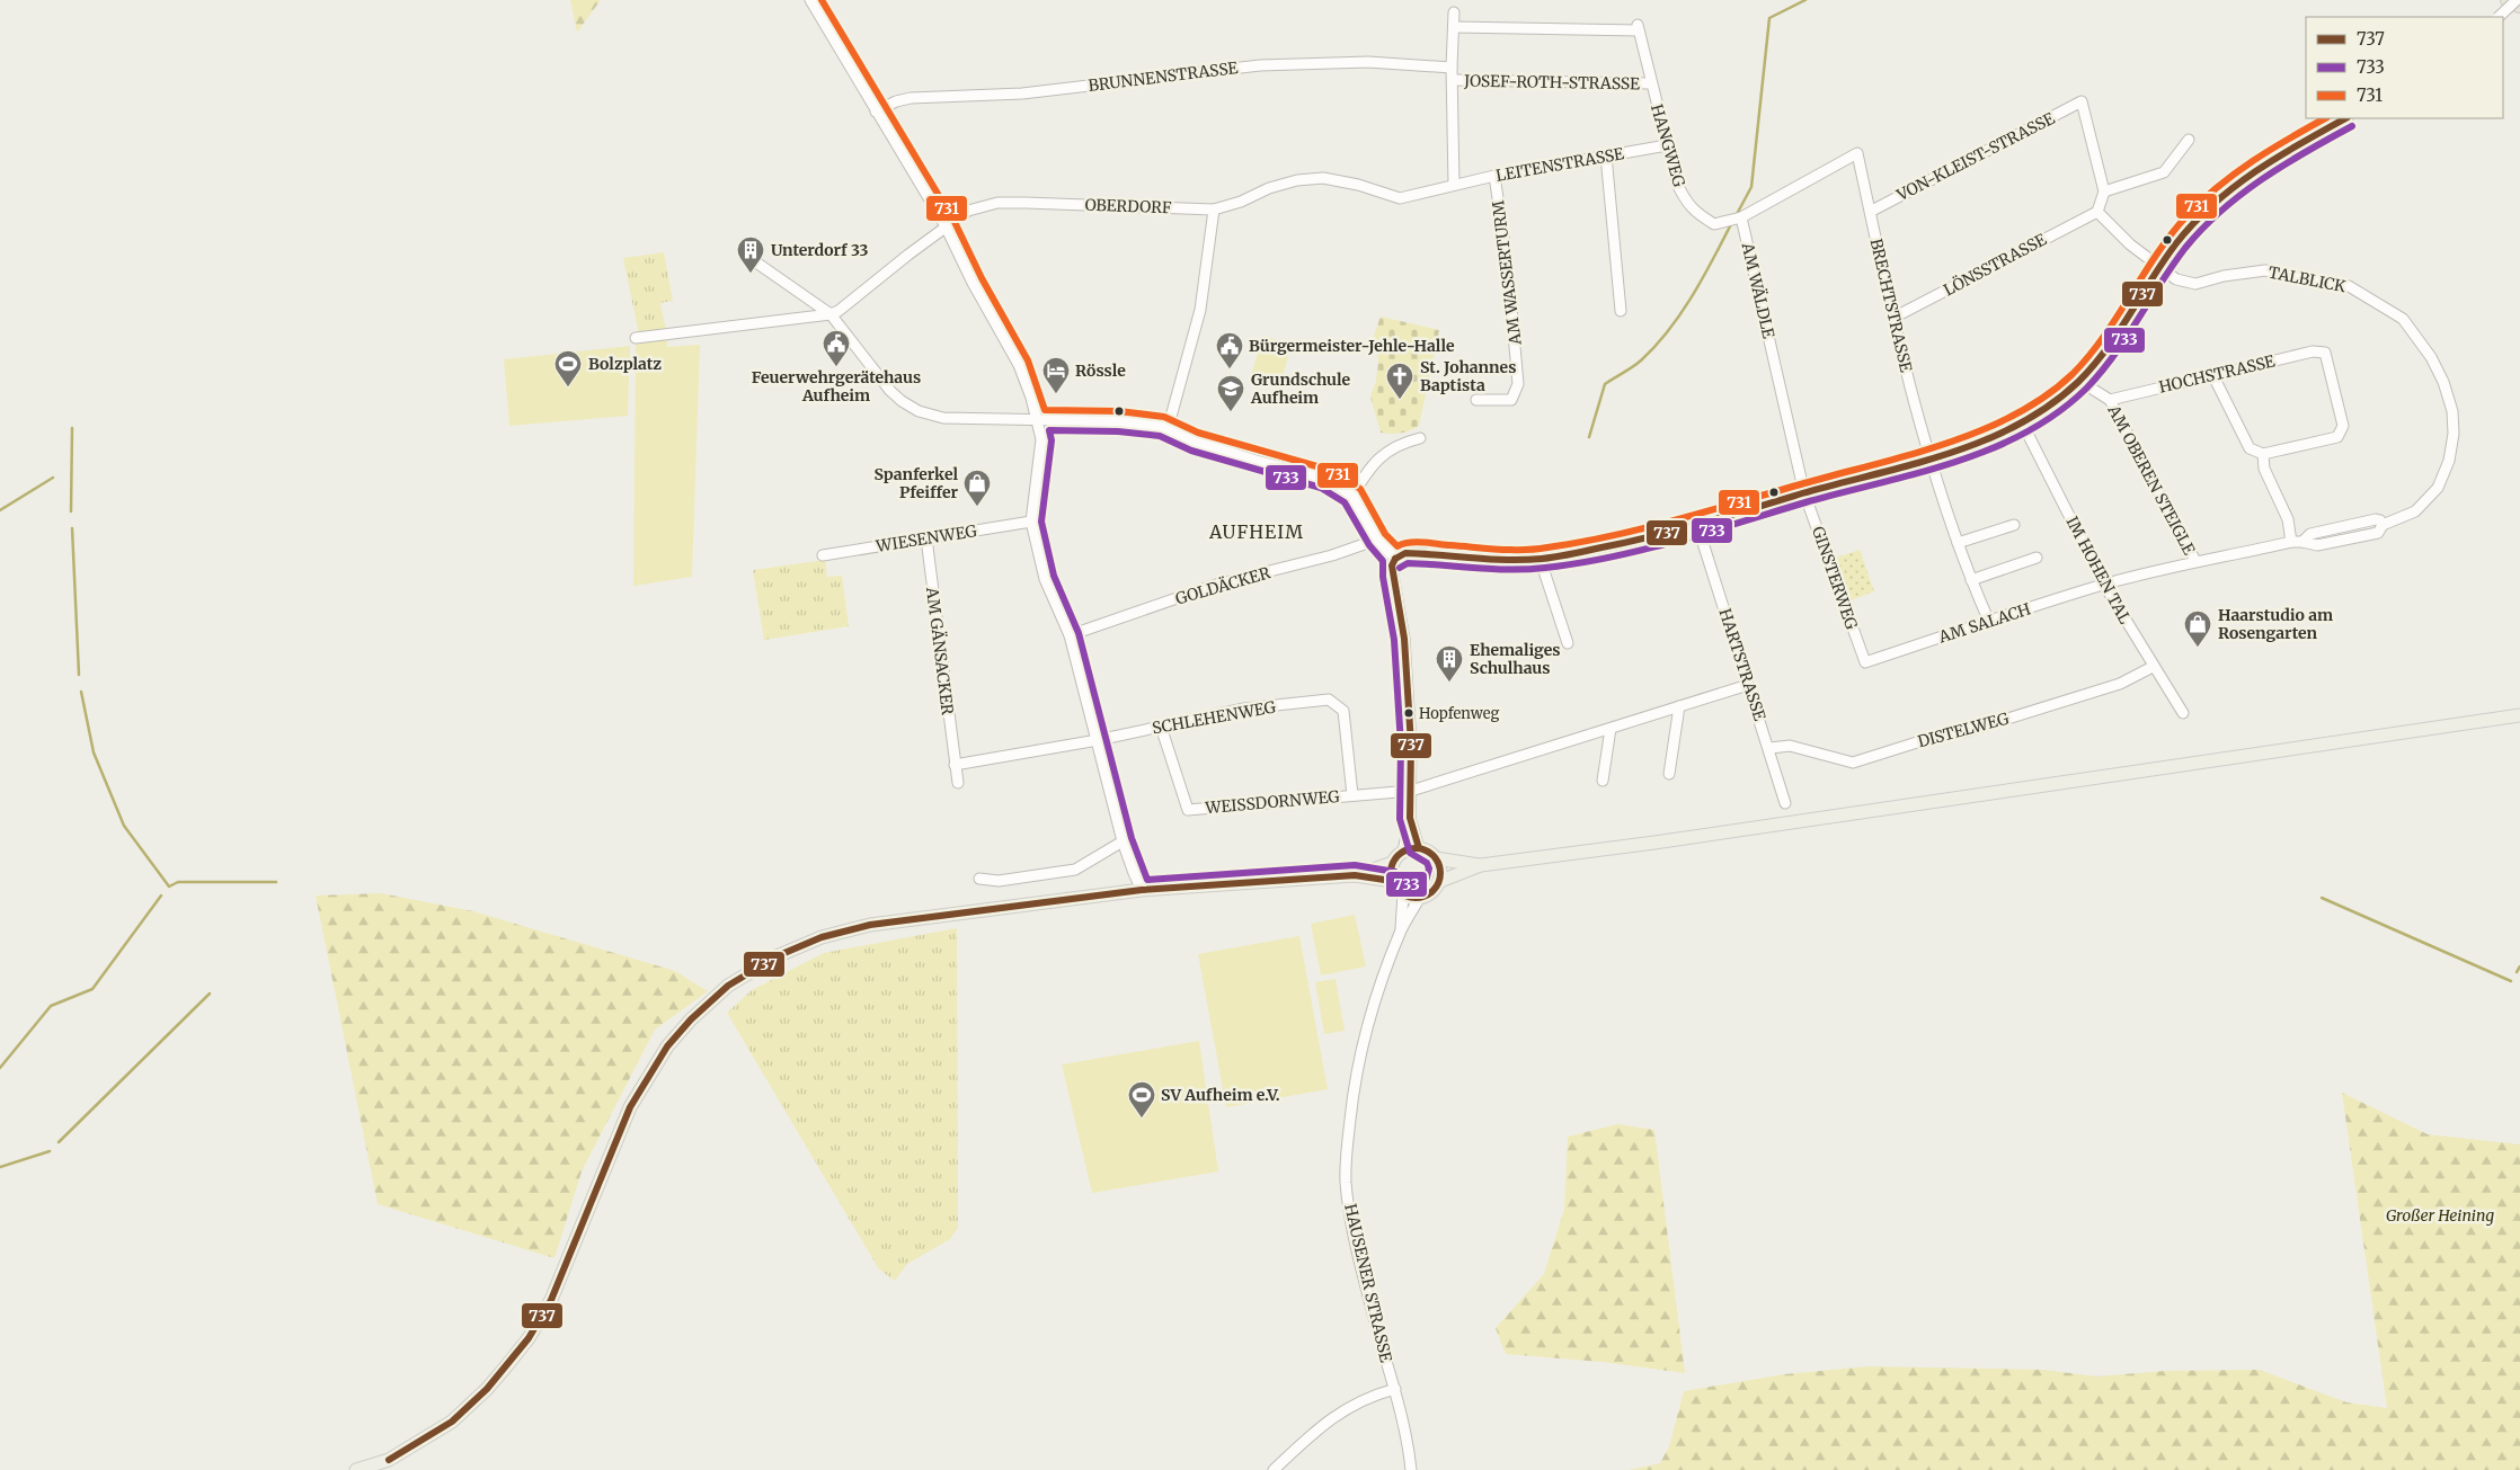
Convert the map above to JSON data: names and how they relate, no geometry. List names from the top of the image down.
{
  "streets": {
    "street": [
      "BRUNNENSTRASSE",
      "JOSEF-ROTH-STRASSE",
      "HANGWEG",
      "VON-KLEIST-STRASSE",
      "LEITENSTRASSE",
      "OBERDORF",
      "LÖNSSTRASSE",
      "AM WASSERTURM",
      "TALBLICK",
      "AM WÄLDLE",
      "BRECHTSTRASSE",
      "HOCHSTRASSE",
      "AM OBEREN STEIGLE",
      "WIESENWEG",
      "IM HOHEN TAL",
      "GINSTERWEG",
      "GOLDÄCKER",
      "AM SALACH",
      "AM GÄNSACKER",
      "HARTSTRASSE",
      "SCHLEHENWEG",
      "DISTELWEG",
      "WEISSDORNWEG",
      "HAUSENER STRASSE"
    ]
  },
  "crossings": [
    ["JOSEF-ROTH-STRASSE", "HANGWEG"],
    ["HANGWEG", "LEITENSTRASSE"],
    ["HANGWEG", "AM WÄLDLE"],
    ["HANGWEG", "BRECHTSTRASSE"],
    ["VON-KLEIST-STRASSE", "BRECHTSTRASSE"],
    ["LEITENSTRASSE", "OBERDORF"],
    ["LEITENSTRASSE", "AM WASSERTURM"],
    ["LÖNSSTRASSE", "TALBLICK"],
    ["LÖNSSTRASSE", "BRECHTSTRASSE"],
    ["TALBLICK", "AM OBEREN STEIGLE"],
    ["TALBLICK", "IM HOHEN TAL"],
    ["TALBLICK", "AM SALACH"],
    ["AM WÄLDLE", "BRECHTSTRASSE"],
    ["AM WÄLDLE", "GINSTERWEG"],
    ["BRECHTSTRASSE", "AM SALACH"],
    ["HOCHSTRASSE", "AM OBEREN STEIGLE"],
    ["WIESENWEG", "AM GÄNSACKER"],
    ["IM HOHEN TAL", "AM SALACH"],
    ["IM HOHEN TAL", "DISTELWEG"],
    ["GINSTERWEG", "AM SALACH"],
    ["HARTSTRASSE", "DISTELWEG"],
    ["SCHLEHENWEG", "WEISSDORNWEG"]
  ],
  "districts": ["AUFHEIM"],
  "parks": ["Großer Heining"],
  "places": {
    "building": ["Unterdorf 33", "Ehemaliges Schulhaus"],
    "public building": ["Feuerwehrgerätehaus Aufheim", "Bürgermeister-Jehle-Halle"],
    "sports": ["Bolzplatz", "SV Aufheim e.V."],
    "hotel": ["Rössle"],
    "church": ["St. Johannes Baptista"],
    "school or university": ["Grundschule Aufheim"],
    "shop": ["Spanferkel Pfeiffer", "Haarstudio am Rosengarten"],
    "other": ["Hopfenweg"]
  },
  "lines": ["transit line 731", "transit line 737", "transit line 733"],
  "legend": ["737", "733", "731"]
}
